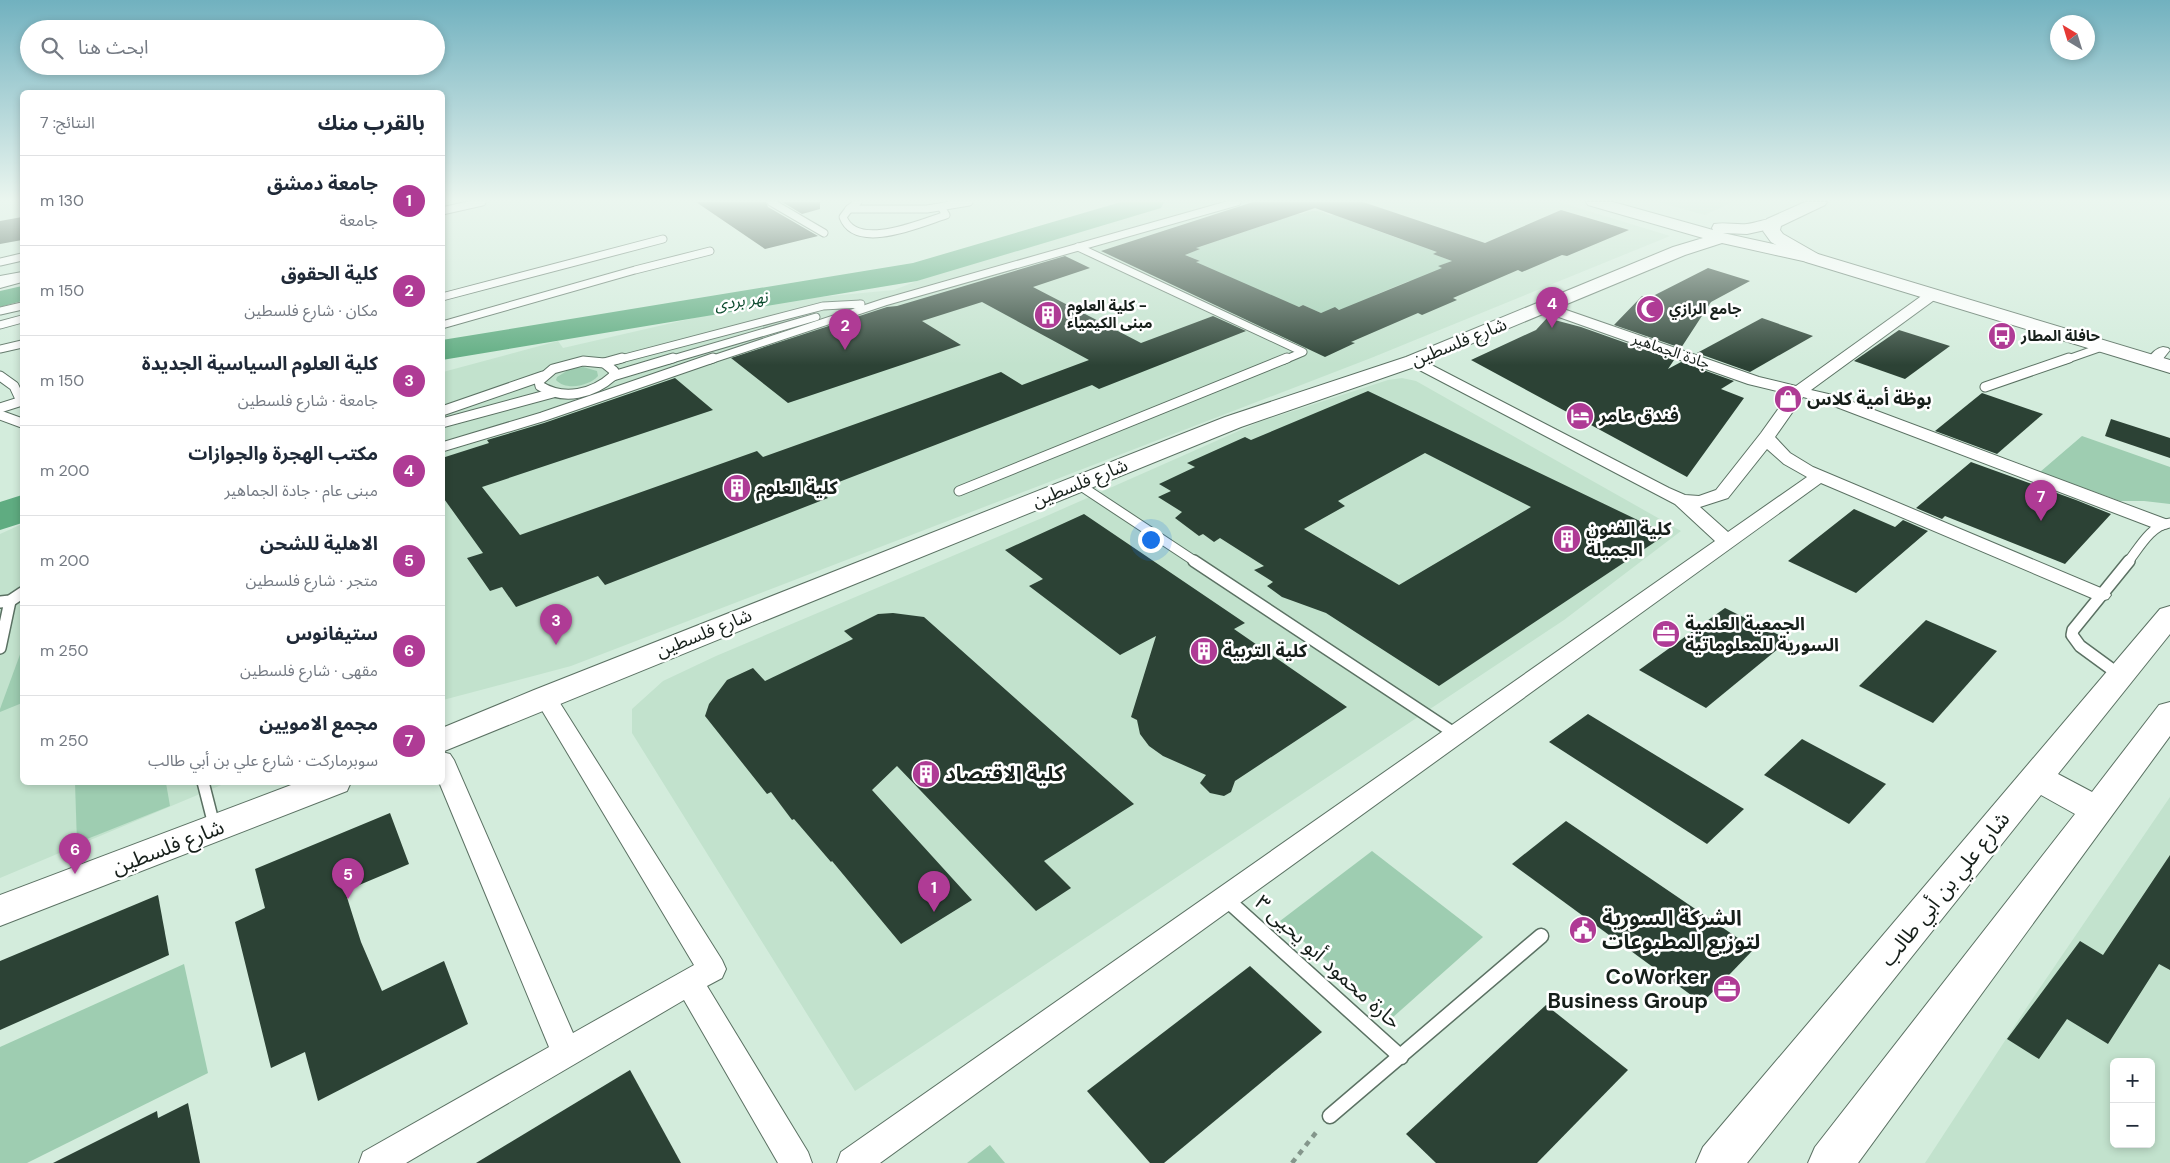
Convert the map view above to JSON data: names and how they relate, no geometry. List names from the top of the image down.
{
  "streets": {
    "main road": ["شارع فلسطين", "شارع علي بن أبي طالب"],
    "street": ["جادة الجماهير"],
    "lane": ["حارة محمود أبو يحيى ٣"]
  },
  "crossings": [
    ["شارع فلسطين", "جادة الجماهير"]
  ],
  "water": ["نهر بردى"],
  "places": {
    "mosque": ["جامع الرازي"],
    "building": [
      "كلية العلوم - مبنى الكيمياء",
      "كلية العلوم",
      "كلية الفنون الجميلة",
      "كلية التربية",
      "كلية الاقتصاد"
    ],
    "bus stop": ["حافلة المطار"],
    "shop": ["بوظة أمية كلاس"],
    "hotel": ["فندق عامر"],
    "office": ["الجمعية العلمية السورية للمعلوماتية", "CoWorker Business Group"],
    "public building": ["الشركة السورية لتوزيع المطبوعات"]
  },
  "north": "top left",
  "page": {
    "search": "ابحث هنا",
    "heading": ["بالقرب منك", "النتائج: 7"],
    "list": [
      {
        "mark": "1",
        "name": "جامعة دمشق",
        "note": "جامعة",
        "value": "130 m"
      },
      {
        "mark": "2",
        "name": "كلية الحقوق",
        "note": "مكان · شارع فلسطين",
        "value": "150 m"
      },
      {
        "mark": "3",
        "name": "كلية العلوم السياسية الجديدة",
        "note": "جامعة · شارع فلسطين",
        "value": "150 m"
      },
      {
        "mark": "4",
        "name": "مكتب الهجرة والجوازات",
        "note": "مبنى عام · جادة الجماهير",
        "value": "200 m"
      },
      {
        "mark": "5",
        "name": "الاهلية للشحن",
        "note": "متجر · شارع فلسطين",
        "value": "200 m"
      },
      {
        "mark": "6",
        "name": "ستيفانوس",
        "note": "مقهى · شارع فلسطين",
        "value": "250 m"
      },
      {
        "mark": "7",
        "name": "مجمع الامويين",
        "note": "سوبرماركت · شارع علي بن أبي طالب",
        "value": "250 m"
      }
    ],
    "pins": [
      "4",
      "2",
      "7",
      "3",
      "6",
      "5",
      "1"
    ],
    "map_buttons": ["+", "−"]
  }
}
